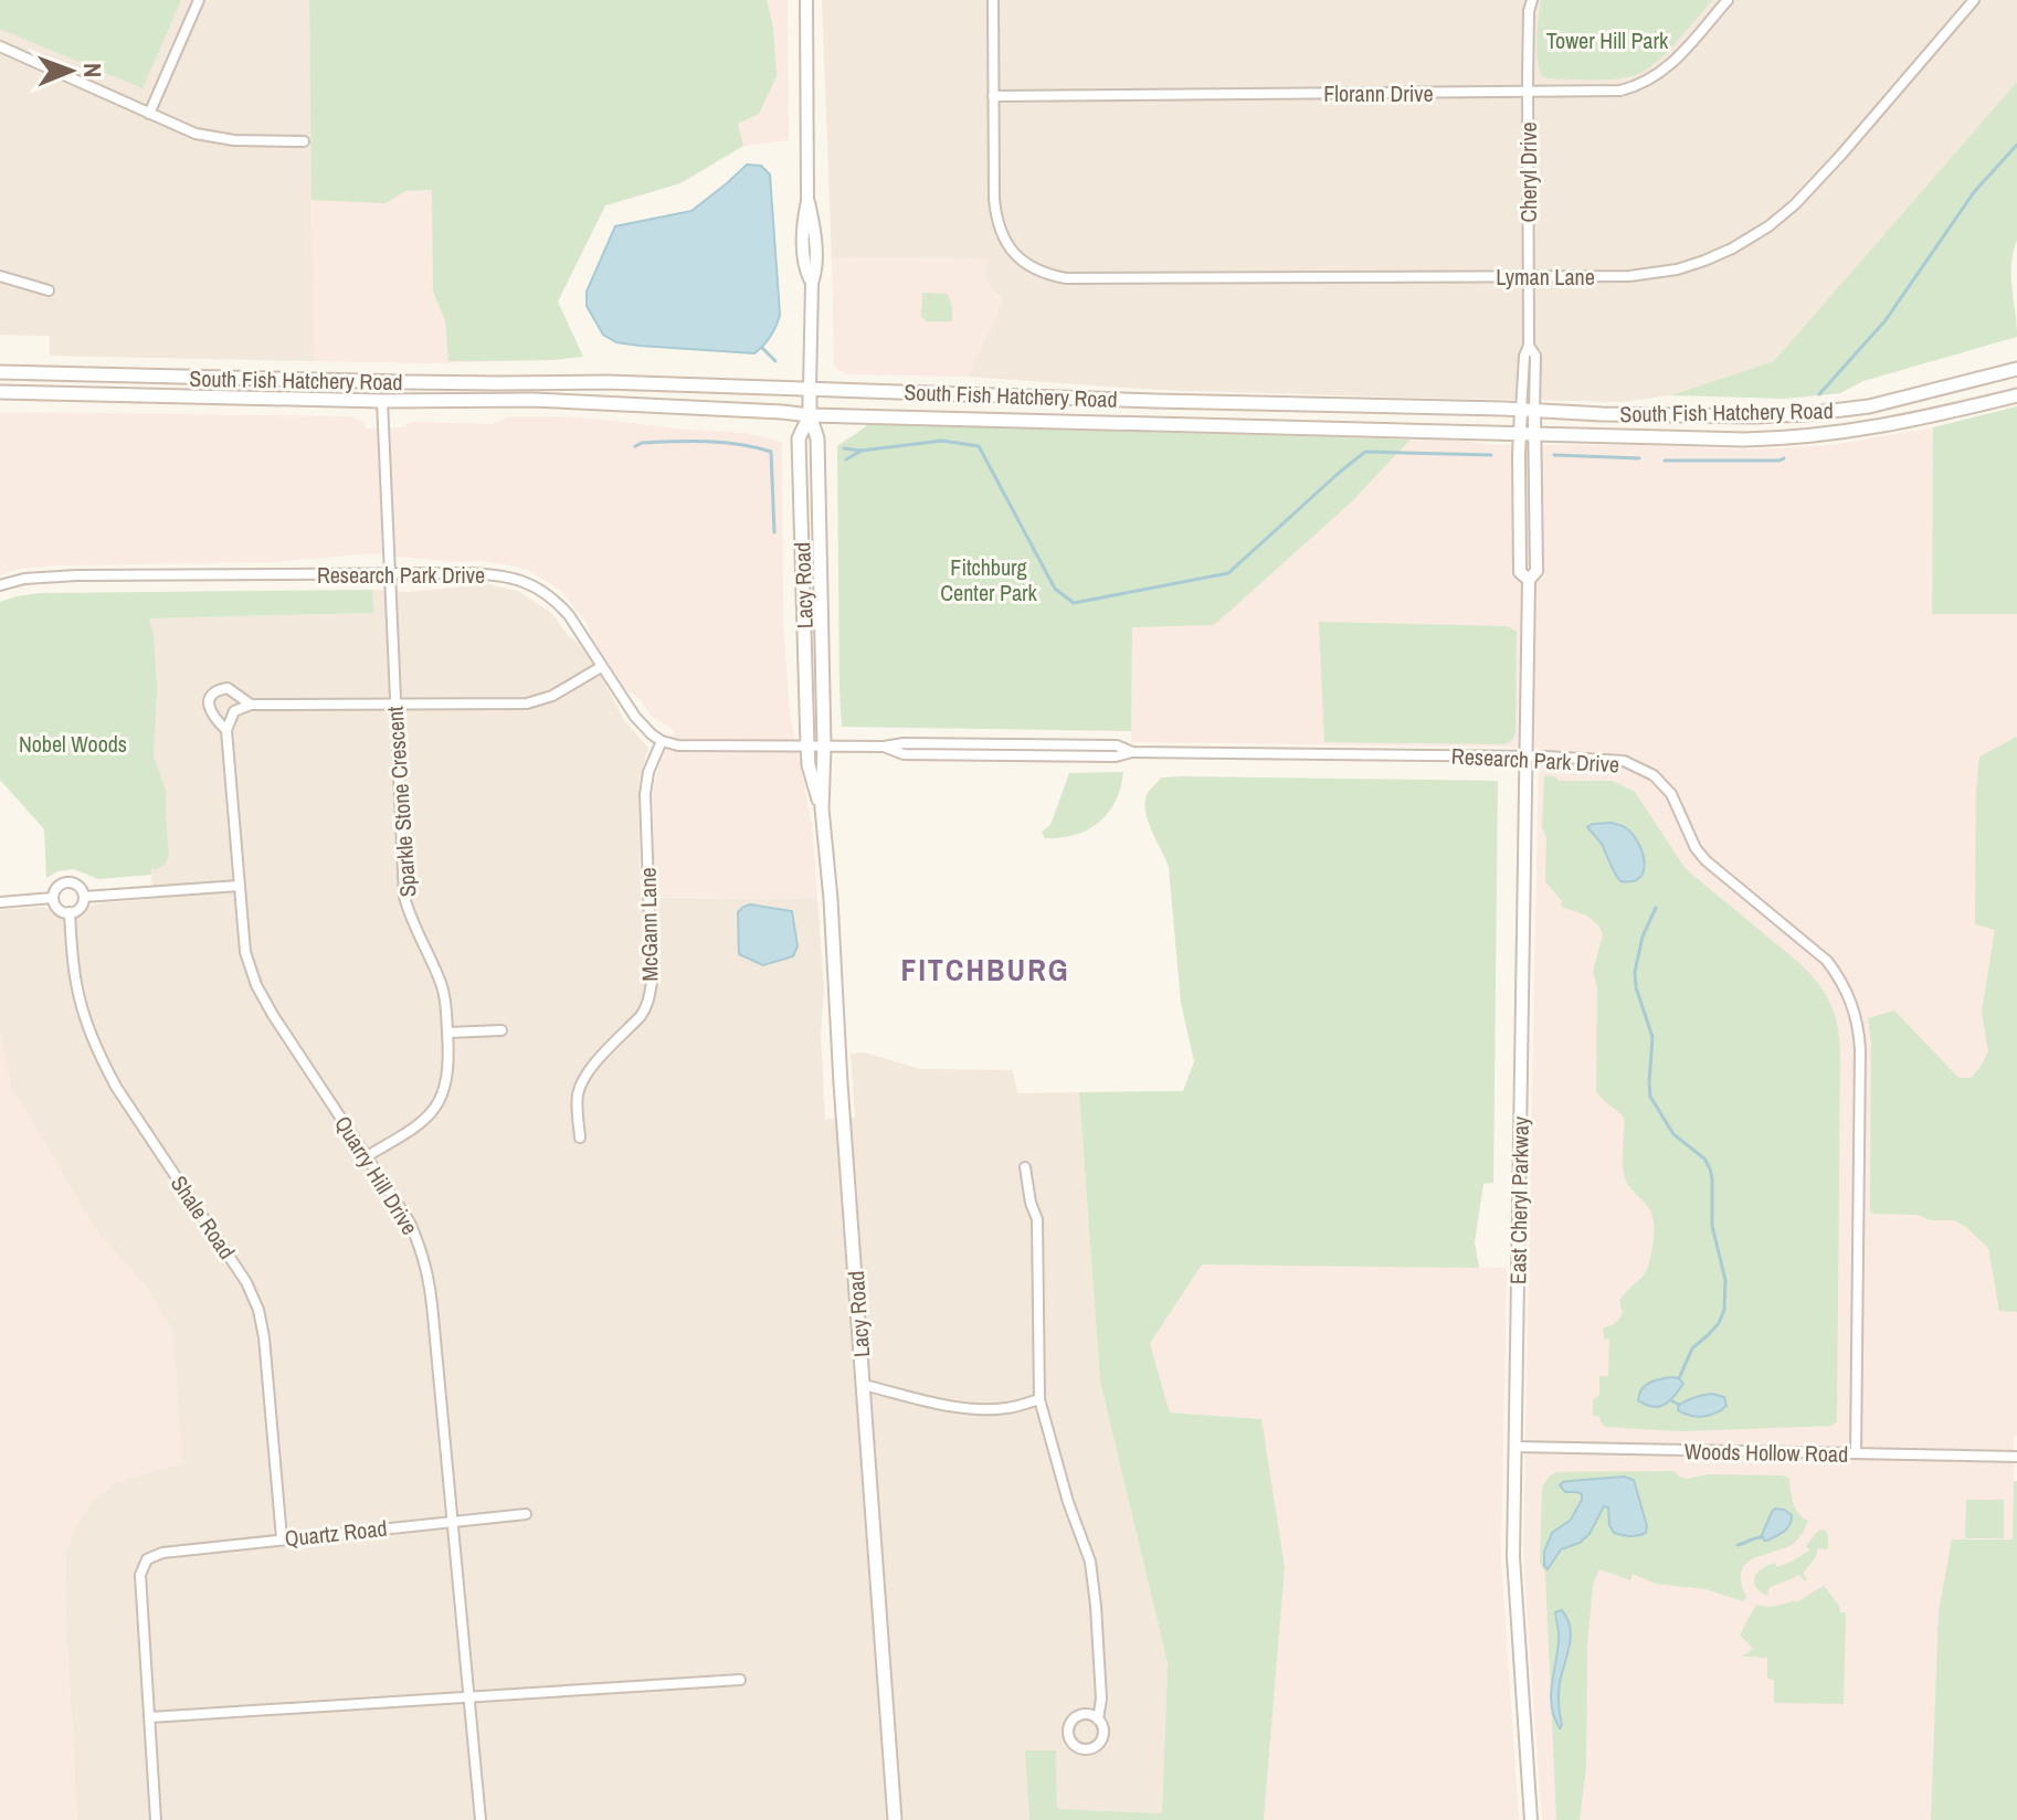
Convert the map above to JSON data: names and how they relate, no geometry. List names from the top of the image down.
{
  "streets": {
    "main road": ["South Fish Hatchery Road", "Lacy Road"],
    "street": [
      "Florann Drive",
      "Cheryl Drive",
      "Lyman Lane",
      "Research Park Drive",
      "Sparkle Stone Crescent",
      "McGann Lane",
      "Quarry Hill Drive",
      "East Cheryl Parkway",
      "Shale Road",
      "Woods Hollow Road",
      "Quartz Road"
    ]
  },
  "crossings": [
    ["Florann Drive", "Cheryl Drive"],
    ["Florann Drive", "Lyman Lane"],
    ["Cheryl Drive", "Lyman Lane"],
    ["Cheryl Drive", "South Fish Hatchery Road"],
    ["Cheryl Drive", "East Cheryl Parkway"],
    ["South Fish Hatchery Road", "Lacy Road"],
    ["South Fish Hatchery Road", "Sparkle Stone Crescent"],
    ["South Fish Hatchery Road", "East Cheryl Parkway"],
    ["Research Park Drive", "Lacy Road"],
    ["Research Park Drive", "Sparkle Stone Crescent"],
    ["Research Park Drive", "McGann Lane"],
    ["Research Park Drive", "East Cheryl Parkway"],
    ["Research Park Drive", "Woods Hollow Road"],
    ["Sparkle Stone Crescent", "Quarry Hill Drive"],
    ["Quarry Hill Drive", "Quartz Road"],
    ["East Cheryl Parkway", "Woods Hollow Road"],
    ["Shale Road", "Quartz Road"]
  ],
  "districts": ["FITCHBURG"],
  "parks": ["Tower Hill Park", "Fitchburg Center Park", "Nobel Woods"],
  "north": "right"
}
